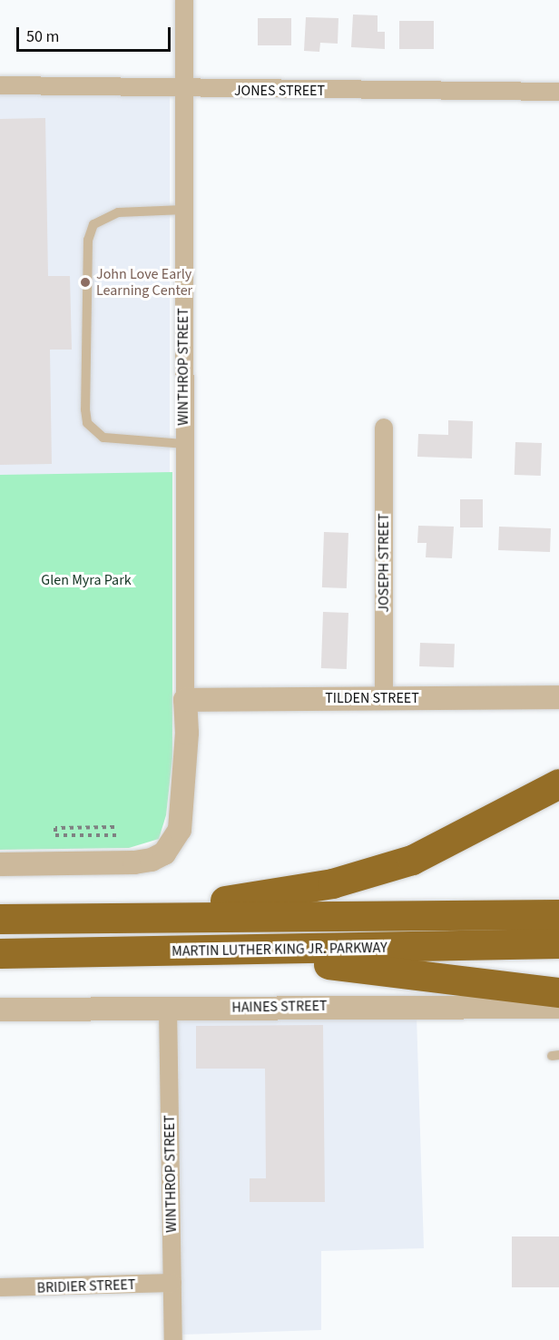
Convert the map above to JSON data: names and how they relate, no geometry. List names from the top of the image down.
{
  "streets": {
    "highway": ["MARTIN LUTHER KING JR. PARKWAY"],
    "street": [
      "JONES STREET",
      "WINTHROP STREET",
      "JOSEPH STREET",
      "TILDEN STREET",
      "HAINES STREET",
      "BRIDIER STREET"
    ]
  },
  "crossings": [
    ["JONES STREET", "WINTHROP STREET"],
    ["WINTHROP STREET", "TILDEN STREET"],
    ["WINTHROP STREET", "HAINES STREET"],
    ["WINTHROP STREET", "BRIDIER STREET"],
    ["JOSEPH STREET", "TILDEN STREET"]
  ],
  "parks": ["Glen Myra Park"],
  "places": ["John Love Early Learning Center"],
  "scale_bar": "50 m"
}
